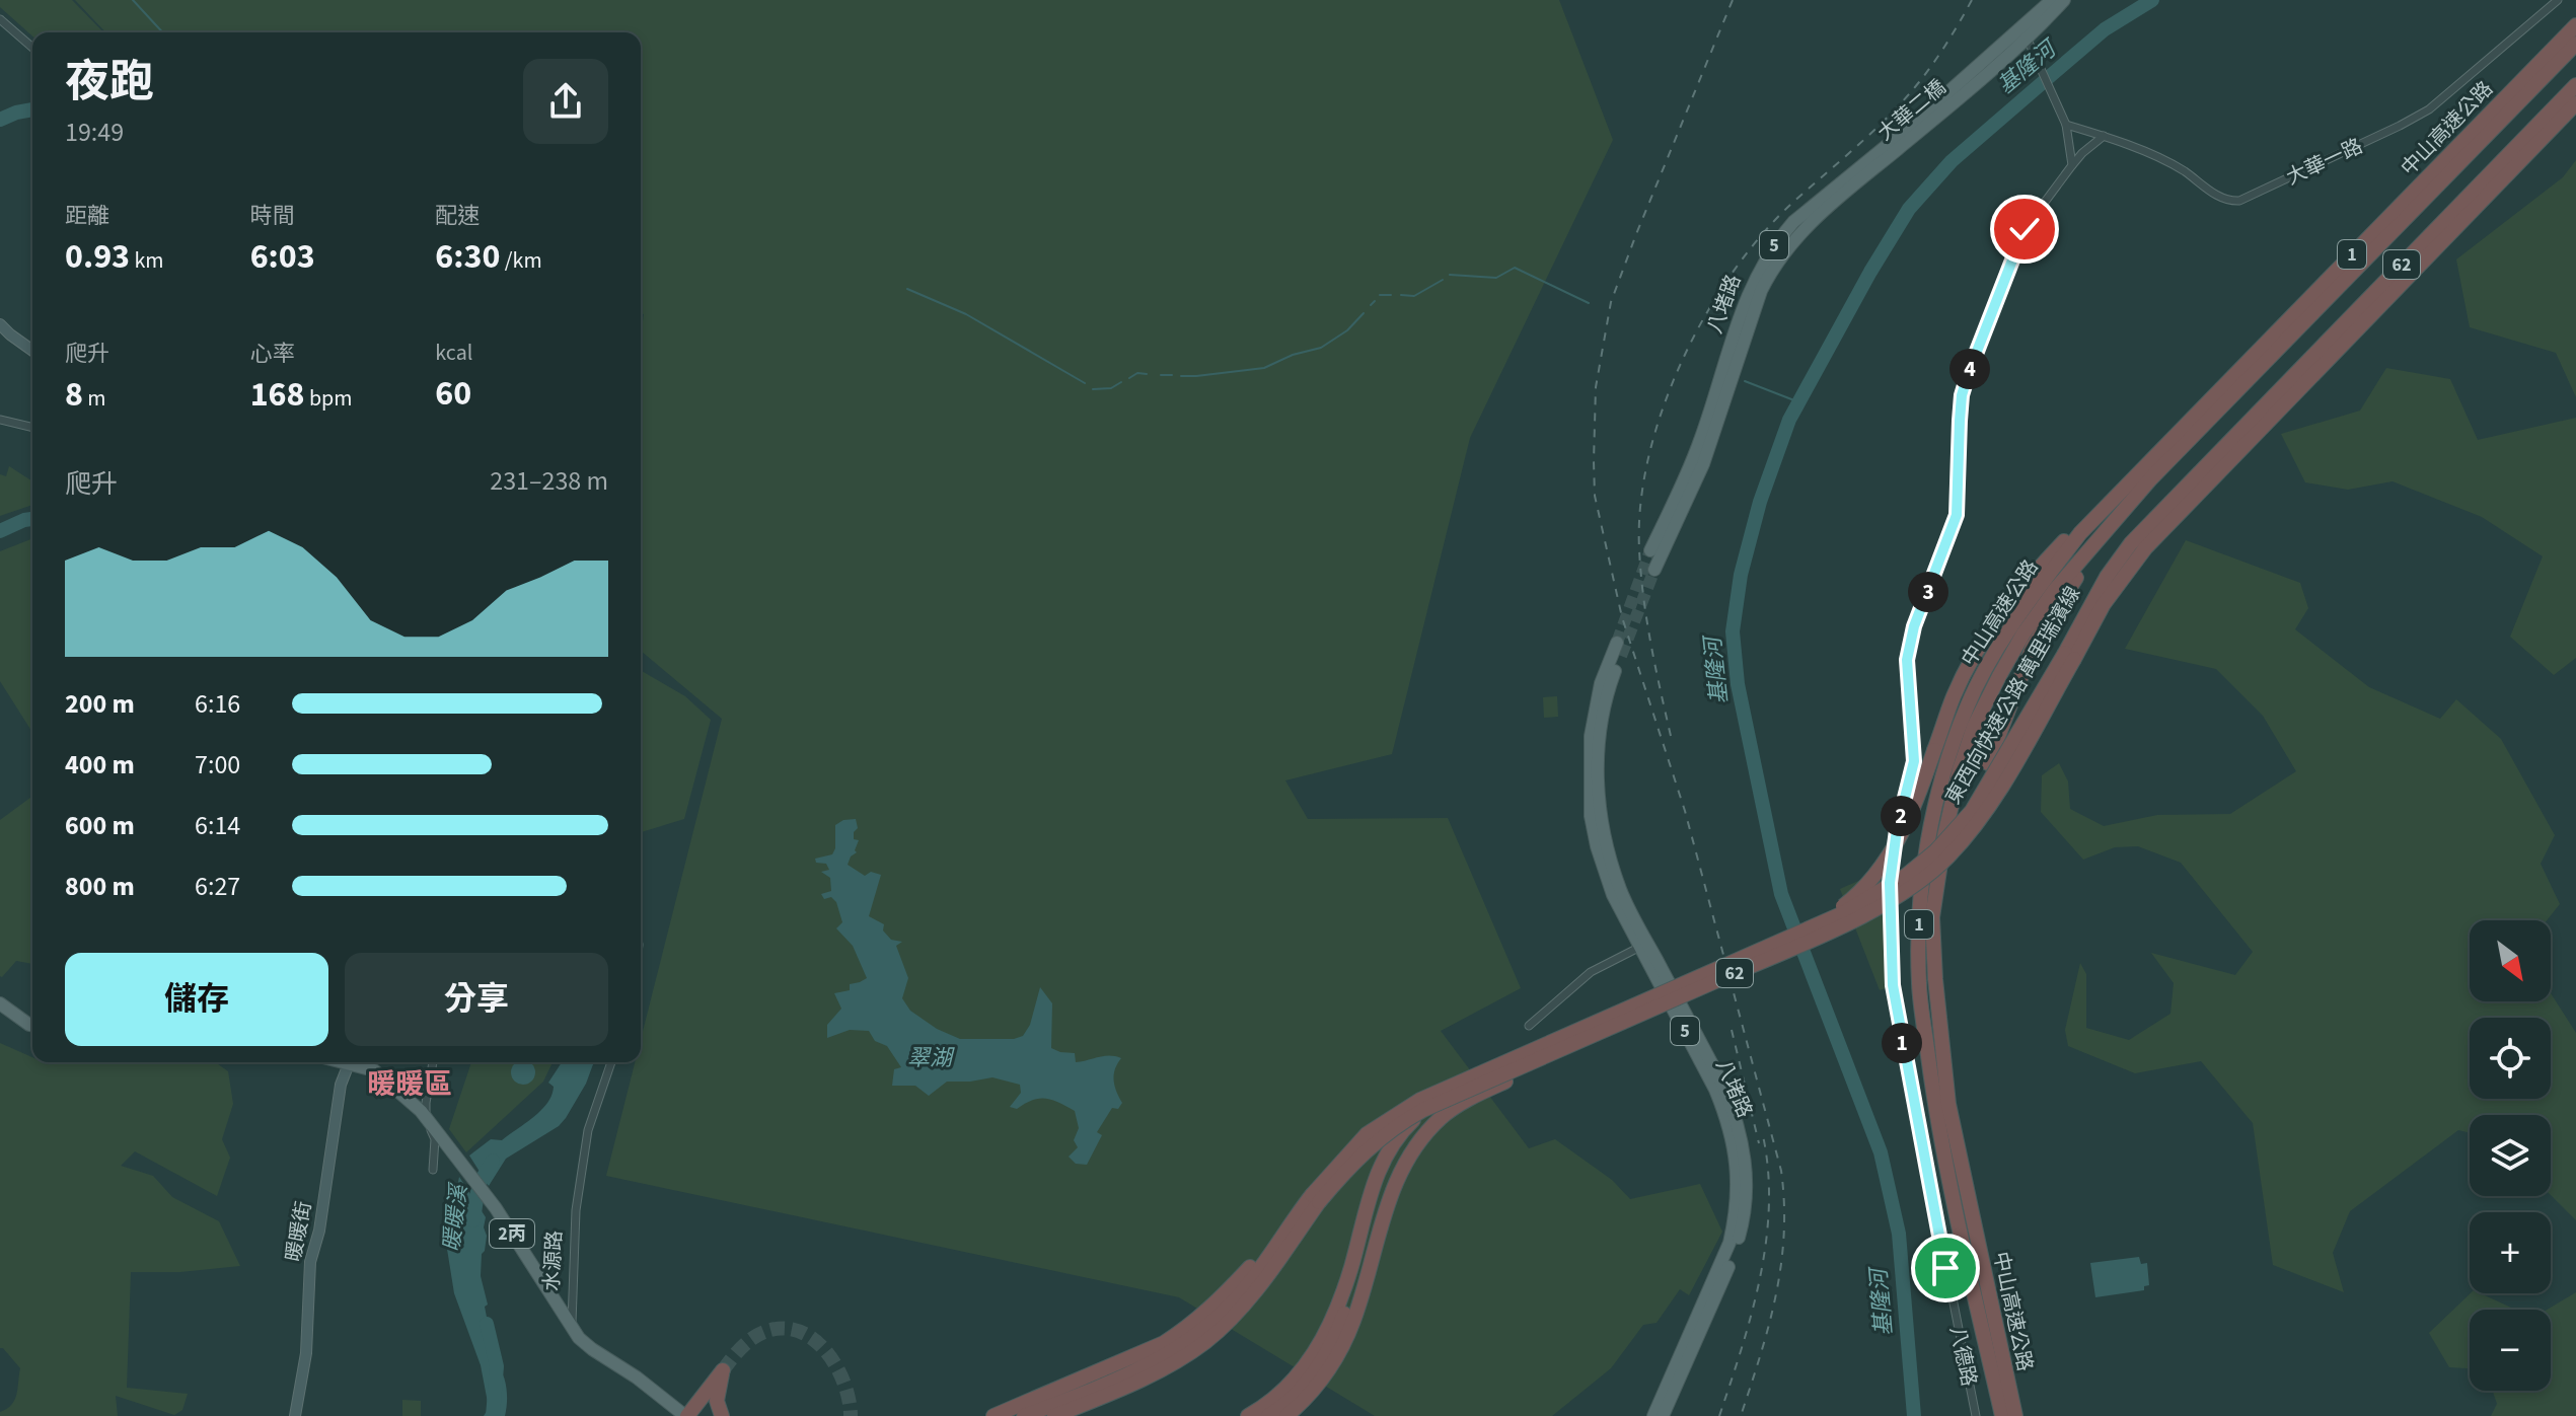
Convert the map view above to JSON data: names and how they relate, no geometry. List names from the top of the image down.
{
  "streets": {
    "highway": [
      "中山高速公路",
      "1",
      "62",
      "東西向快速公路 萬里瑞濱線"
    ],
    "main road": [
      "大華二橋",
      "5",
      "八堵路",
      "2丙"
    ],
    "street": [
      "大華一路",
      "暖暖街",
      "水源路",
      "八德路"
    ]
  },
  "crossings": [
    ["大華二橋", "5"],
    ["大華二橋", "八堵路"],
    ["大華一路", "八德路"],
    ["5", "八堵路"],
    ["2丙", "水源路"]
  ],
  "districts": ["暖暖區"],
  "water": ["基隆河", "翠湖", "暖暖溪"],
  "north": "bottom right",
  "page": {
    "heading": ["夜跑", "19:49"],
    "stats": [
      ["距離", "0.93 km"],
      ["時間", "6:03"],
      ["配速", "6:30 /km"],
      ["爬升", "8 m"],
      ["心率", "168 bpm"],
      ["kcal", "60"]
    ],
    "pins": [
      "4",
      "3",
      "2",
      "1"
    ],
    "chart": ["爬升", "231–238 m"],
    "list": [
      {
        "name": "200 m",
        "note": "6:16"
      },
      {
        "name": "400 m",
        "note": "7:00"
      },
      {
        "name": "600 m",
        "note": "6:14"
      },
      {
        "name": "800 m",
        "note": "6:27"
      }
    ],
    "map_buttons": ["+", "−"],
    "buttons": ["儲存", "分享"]
  }
}
